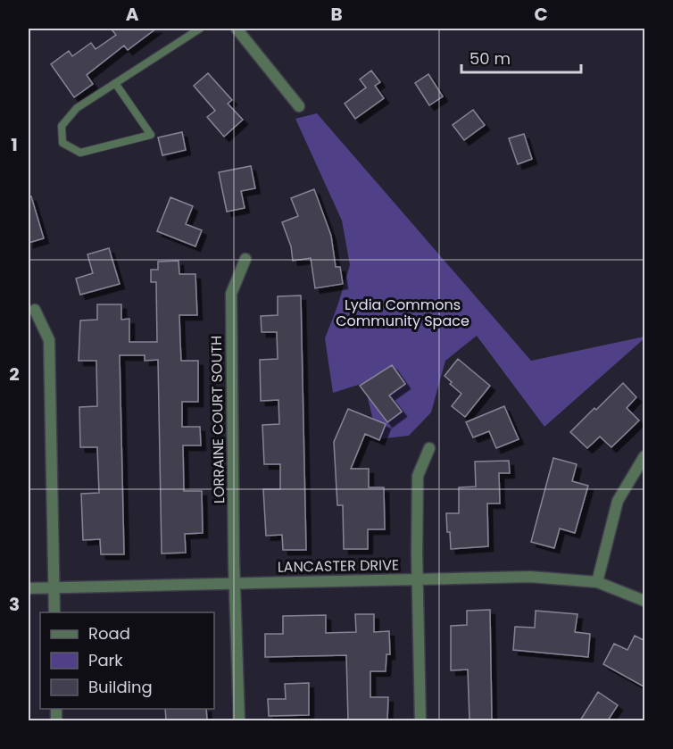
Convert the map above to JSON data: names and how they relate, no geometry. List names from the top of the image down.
{
  "streets": {
    "street": ["LORRAINE COURT SOUTH", "LANCASTER DRIVE"]
  },
  "crossings": [
    ["LORRAINE COURT SOUTH", "LANCASTER DRIVE"]
  ],
  "parks": ["Lydia Commons Community Space"],
  "legend": ["Road", "Park", "Building"],
  "scale_bar": "50 m",
  "grid": {
    "columns": ["A", "B", "C"],
    "rows": ["1", "2", "3"]
  }
}
